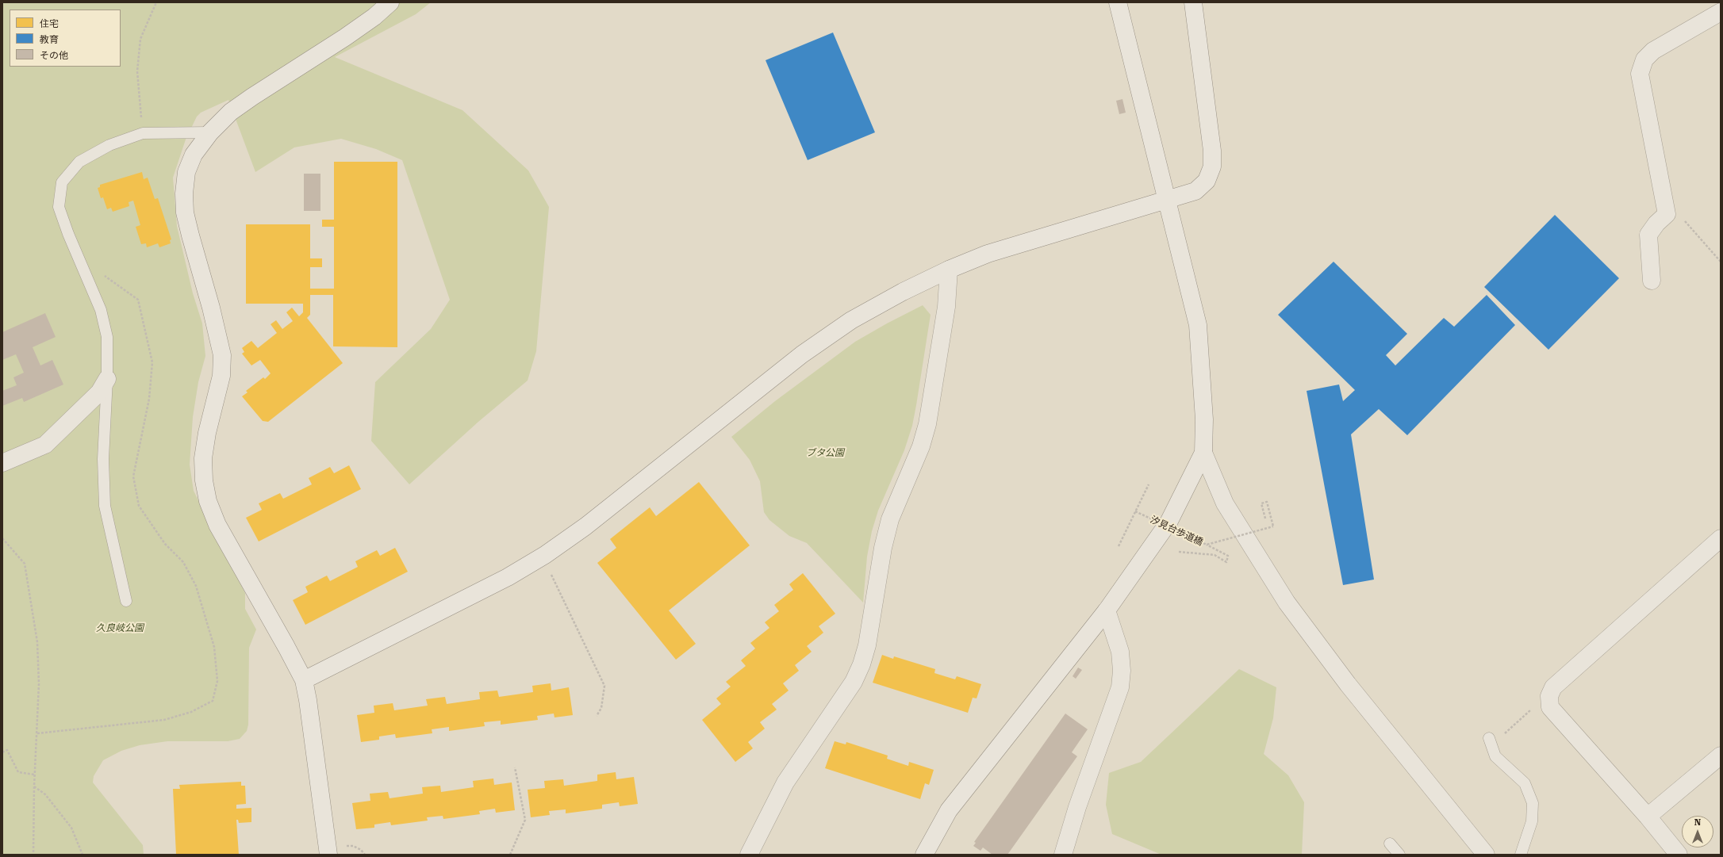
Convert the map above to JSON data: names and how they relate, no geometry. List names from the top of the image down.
{
  "streets": {
    "path": ["汐見台歩道橋"]
  },
  "parks": ["ブタ公園", "久良岐公園"],
  "legend": ["住宅", "教育", "その他"],
  "north": "top"
}
